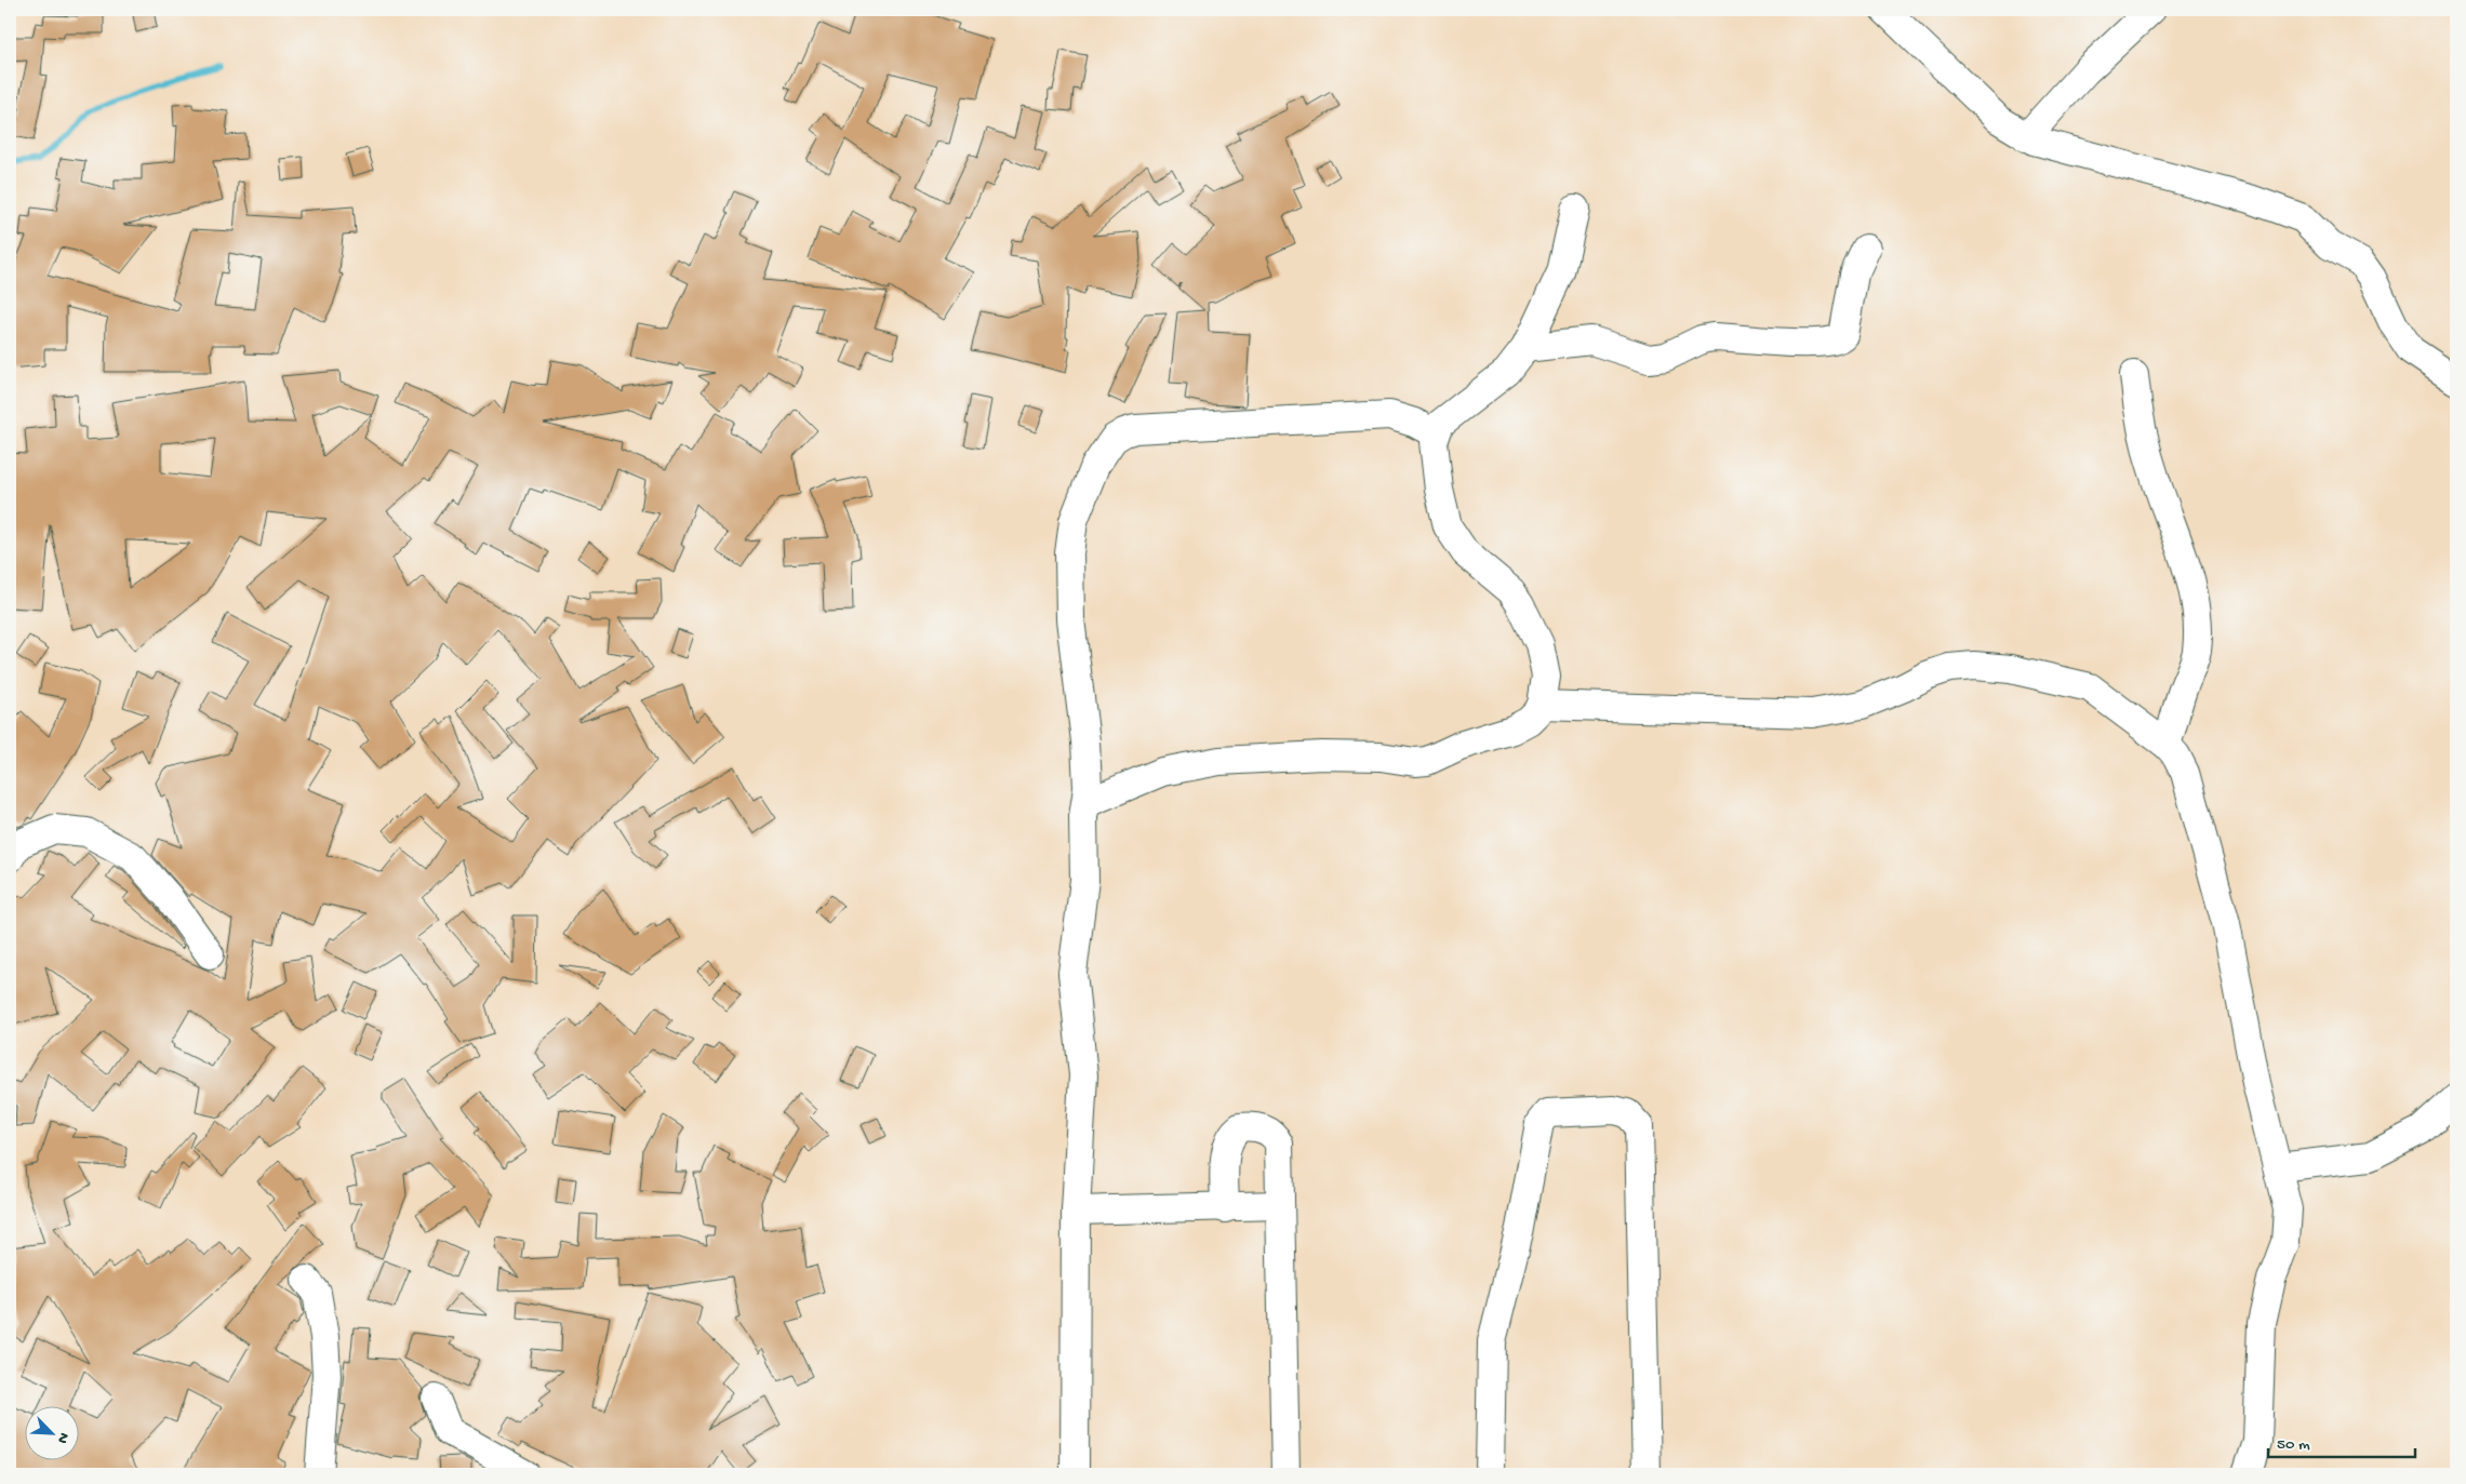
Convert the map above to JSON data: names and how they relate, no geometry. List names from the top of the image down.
{
  "scale_bar": "50 m",
  "north": "bottom right"
}
